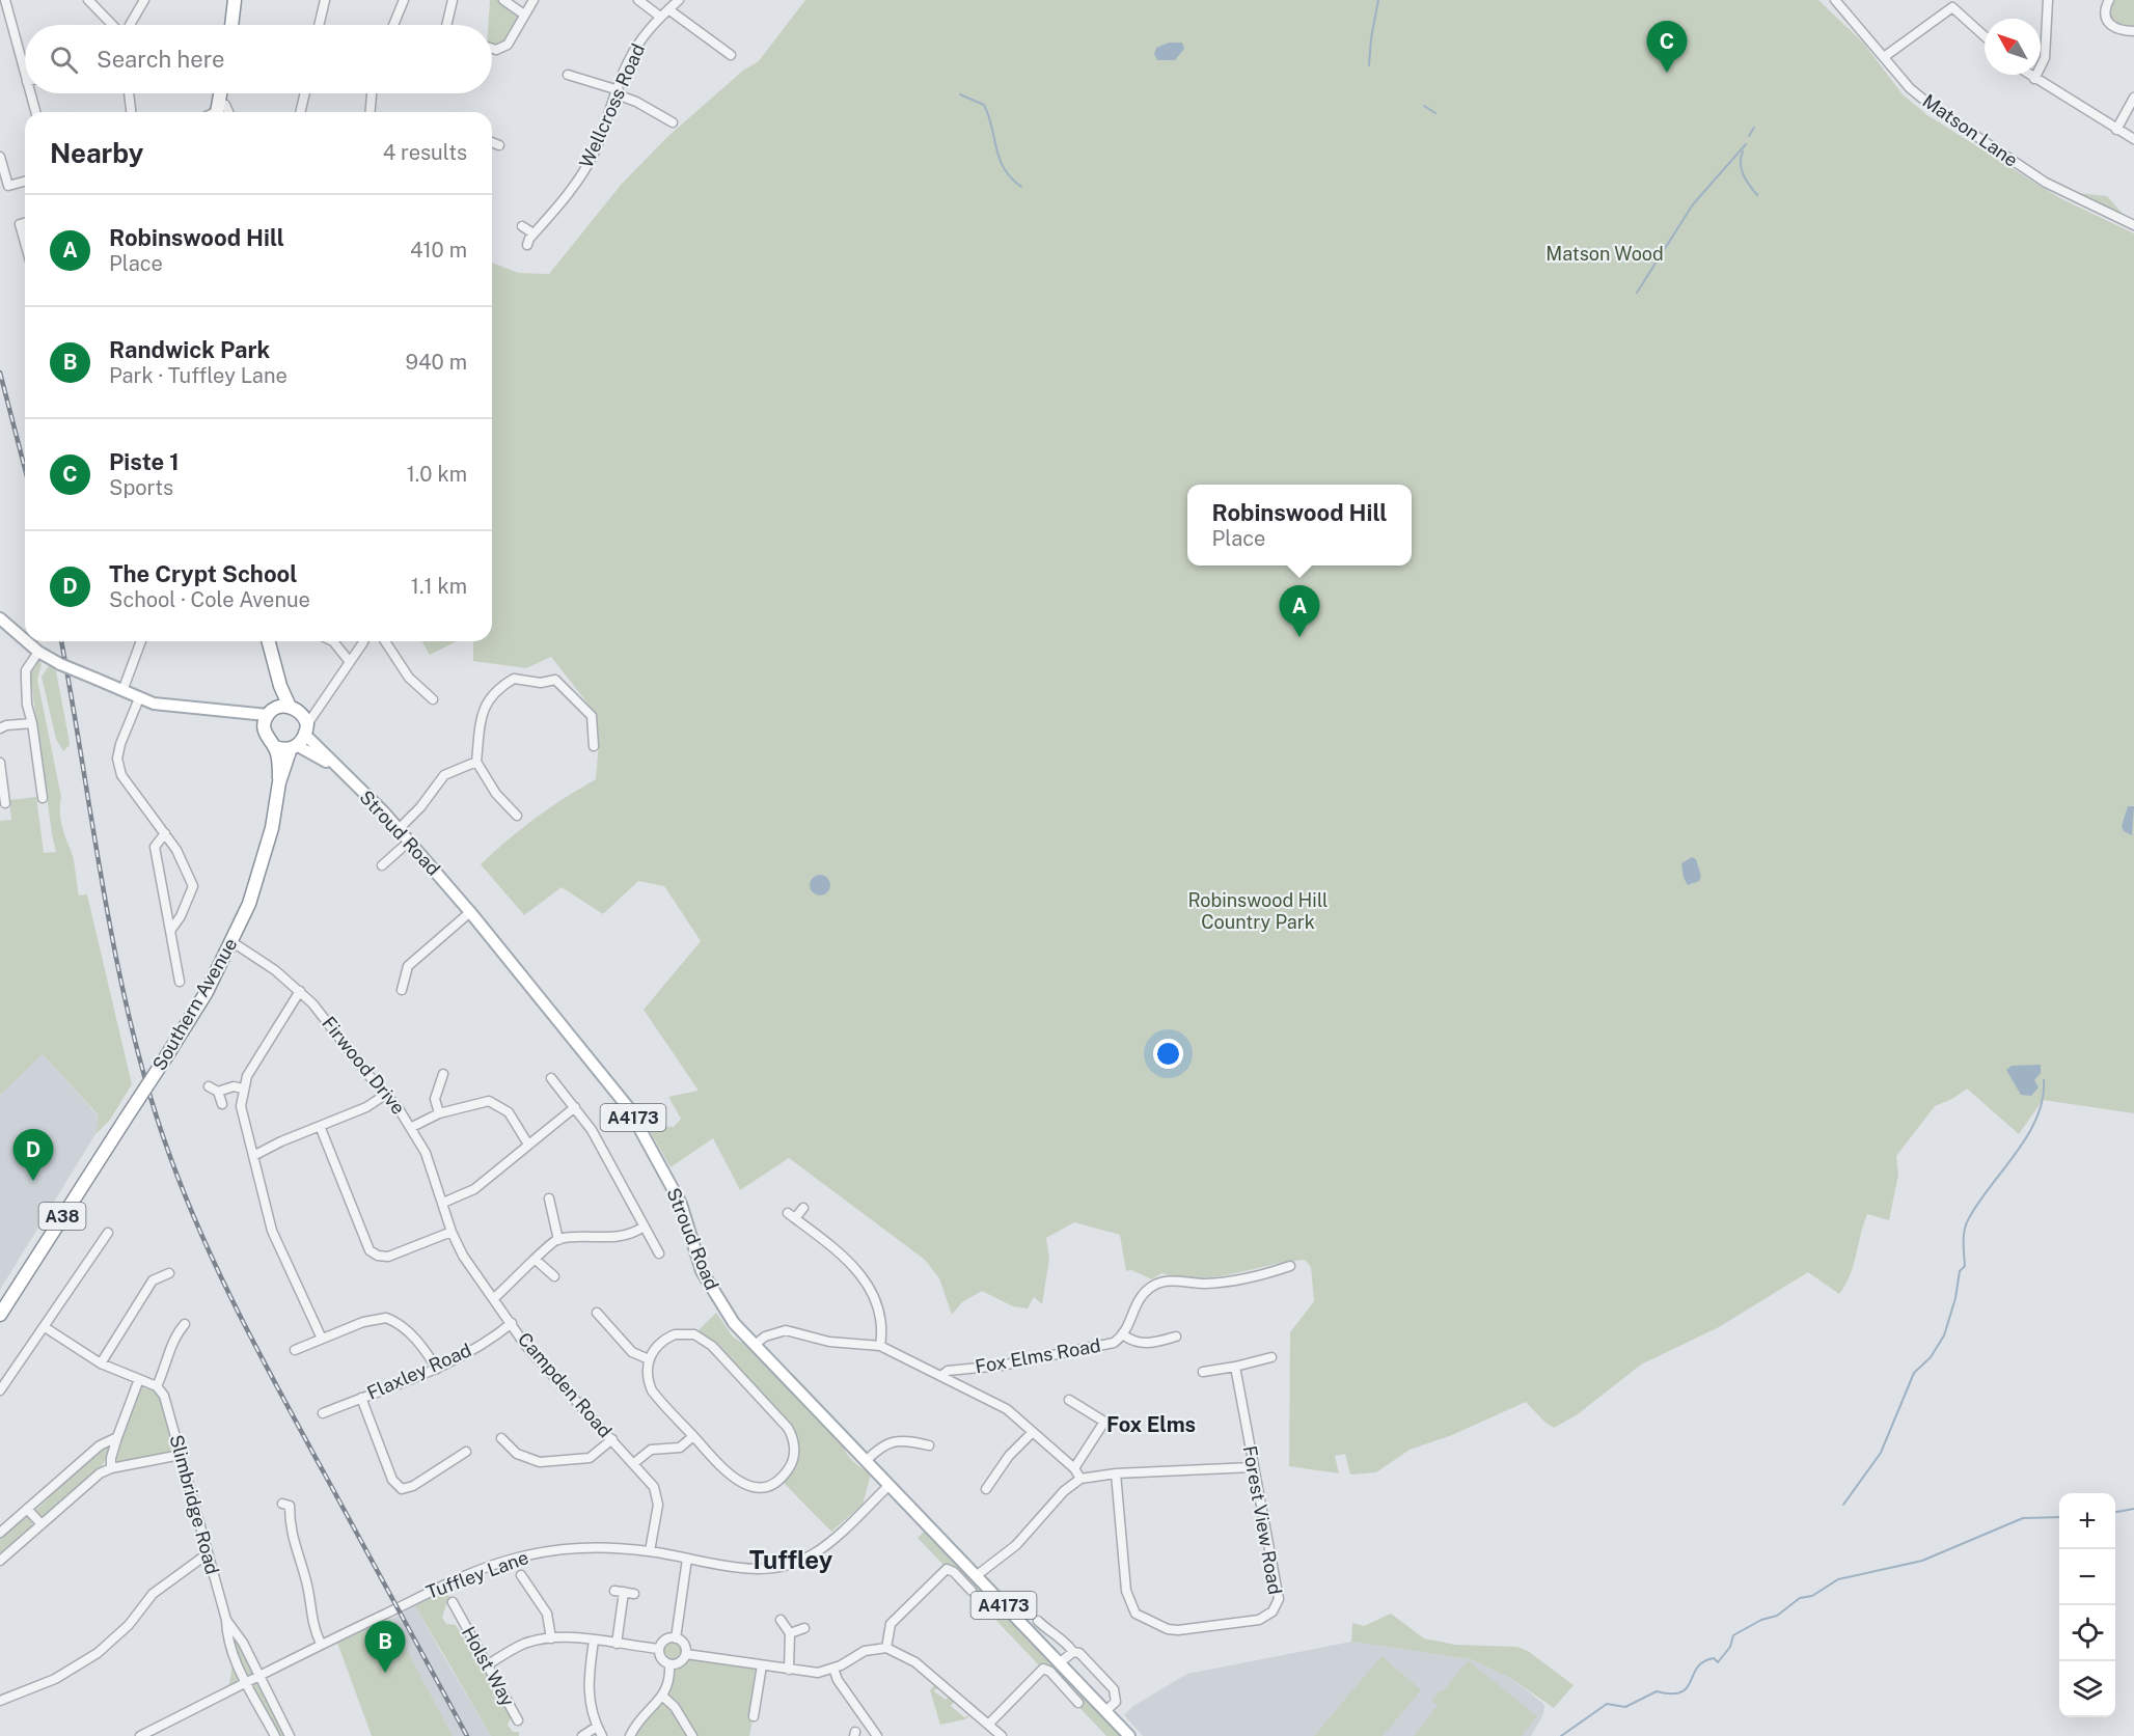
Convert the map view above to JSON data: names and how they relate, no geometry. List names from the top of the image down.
{
  "streets": {
    "highway": ["Southern Avenue", "A38"],
    "main road": ["Stroud Road", "A4173"],
    "street": [
      "Wellcross Road",
      "Matson Lane",
      "Firwood Drive",
      "Fox Elms Road",
      "Flaxley Road",
      "Campden Road",
      "Slimbridge Road",
      "Forest View Road",
      "Tuffley Lane",
      "Holst Way"
    ]
  },
  "crossings": [
    ["Stroud Road", "A38"],
    ["Stroud Road", "Fox Elms Road"],
    ["Stroud Road", "Tuffley Lane"],
    ["Southern Avenue", "Firwood Drive"],
    ["Southern Avenue", "A38"],
    ["Firwood Drive", "Campden Road"],
    ["Flaxley Road", "Campden Road"],
    ["Campden Road", "Tuffley Lane"],
    ["Slimbridge Road", "Tuffley Lane"]
  ],
  "districts": ["Fox Elms", "Tuffley"],
  "parks": ["Matson Wood", "Robinswood Hill Country Park"],
  "north": "top left",
  "page": {
    "pins": [
      "C",
      "A",
      "D",
      "B"
    ],
    "search": "Search here",
    "heading": ["Nearby", "4 results"],
    "list": [
      {
        "mark": "A",
        "name": "Robinswood Hill",
        "note": "Place",
        "value": "410 m"
      },
      {
        "mark": "B",
        "name": "Randwick Park",
        "note": "Park · Tuffley Lane",
        "value": "940 m"
      },
      {
        "mark": "C",
        "name": "Piste 1",
        "note": "Sports",
        "value": "1.0 km"
      },
      {
        "mark": "D",
        "name": "The Crypt School",
        "note": "School · Cole Avenue",
        "value": "1.1 km"
      }
    ],
    "popup": ["Robinswood Hill", "Place"],
    "map_buttons": ["+", "−"]
  }
}
